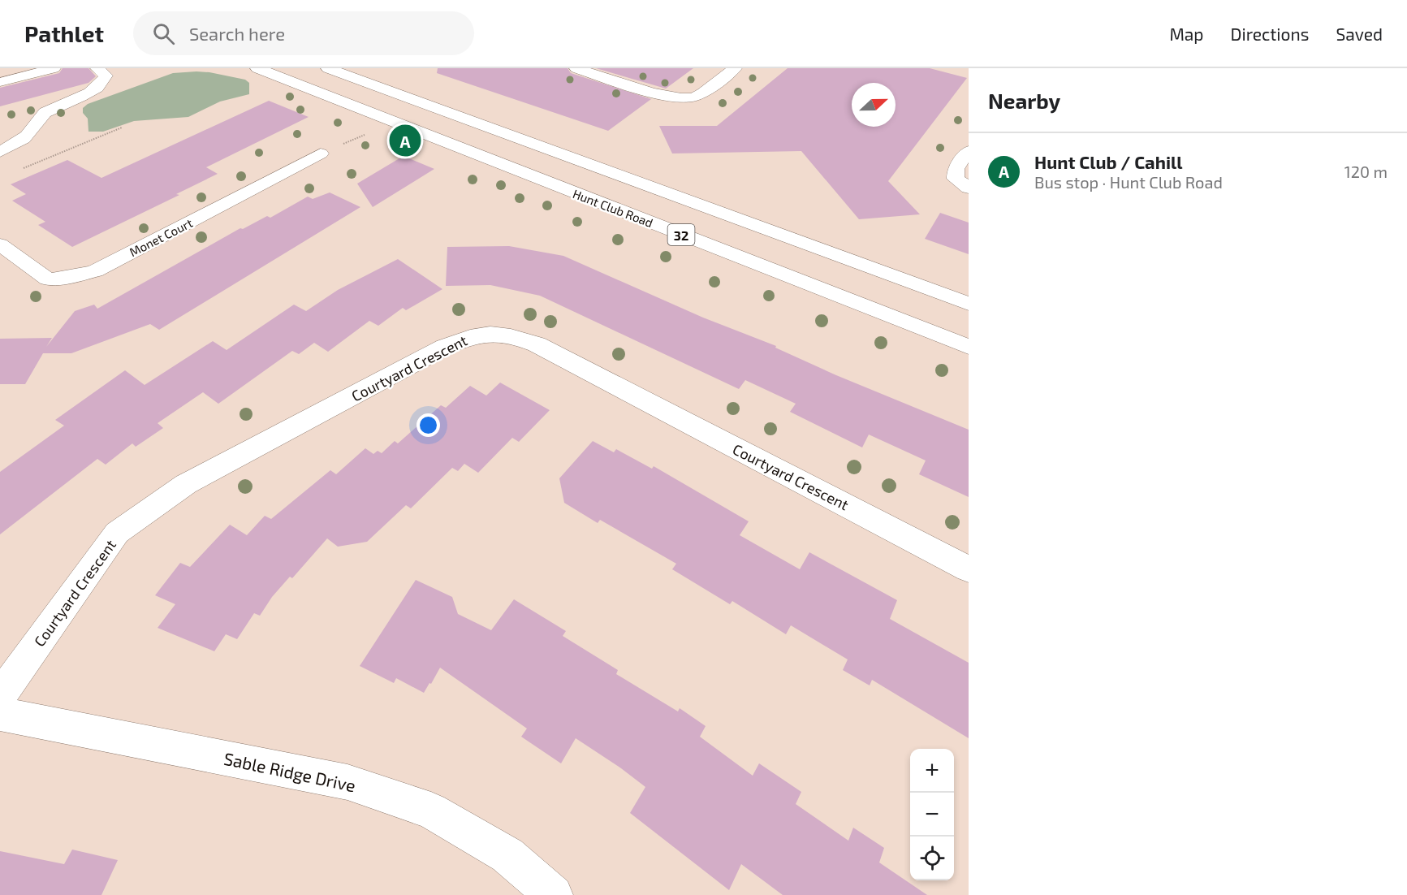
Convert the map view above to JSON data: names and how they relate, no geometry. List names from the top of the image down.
{
  "streets": {
    "street": [
      "Hunt Club Road",
      "32",
      "Monet Court",
      "Courtyard Crescent",
      "Sable Ridge Drive"
    ]
  },
  "north": "right",
  "page": {
    "header": "Pathlet",
    "search": "Search here",
    "nav": ["Map", "Directions", "Saved"],
    "heading": "Nearby",
    "pins": "A",
    "list": [
      {
        "mark": "A",
        "name": "Hunt Club / Cahill",
        "note": "Bus stop · Hunt Club Road",
        "value": "120 m"
      }
    ],
    "map_buttons": ["+", "−"]
  }
}
